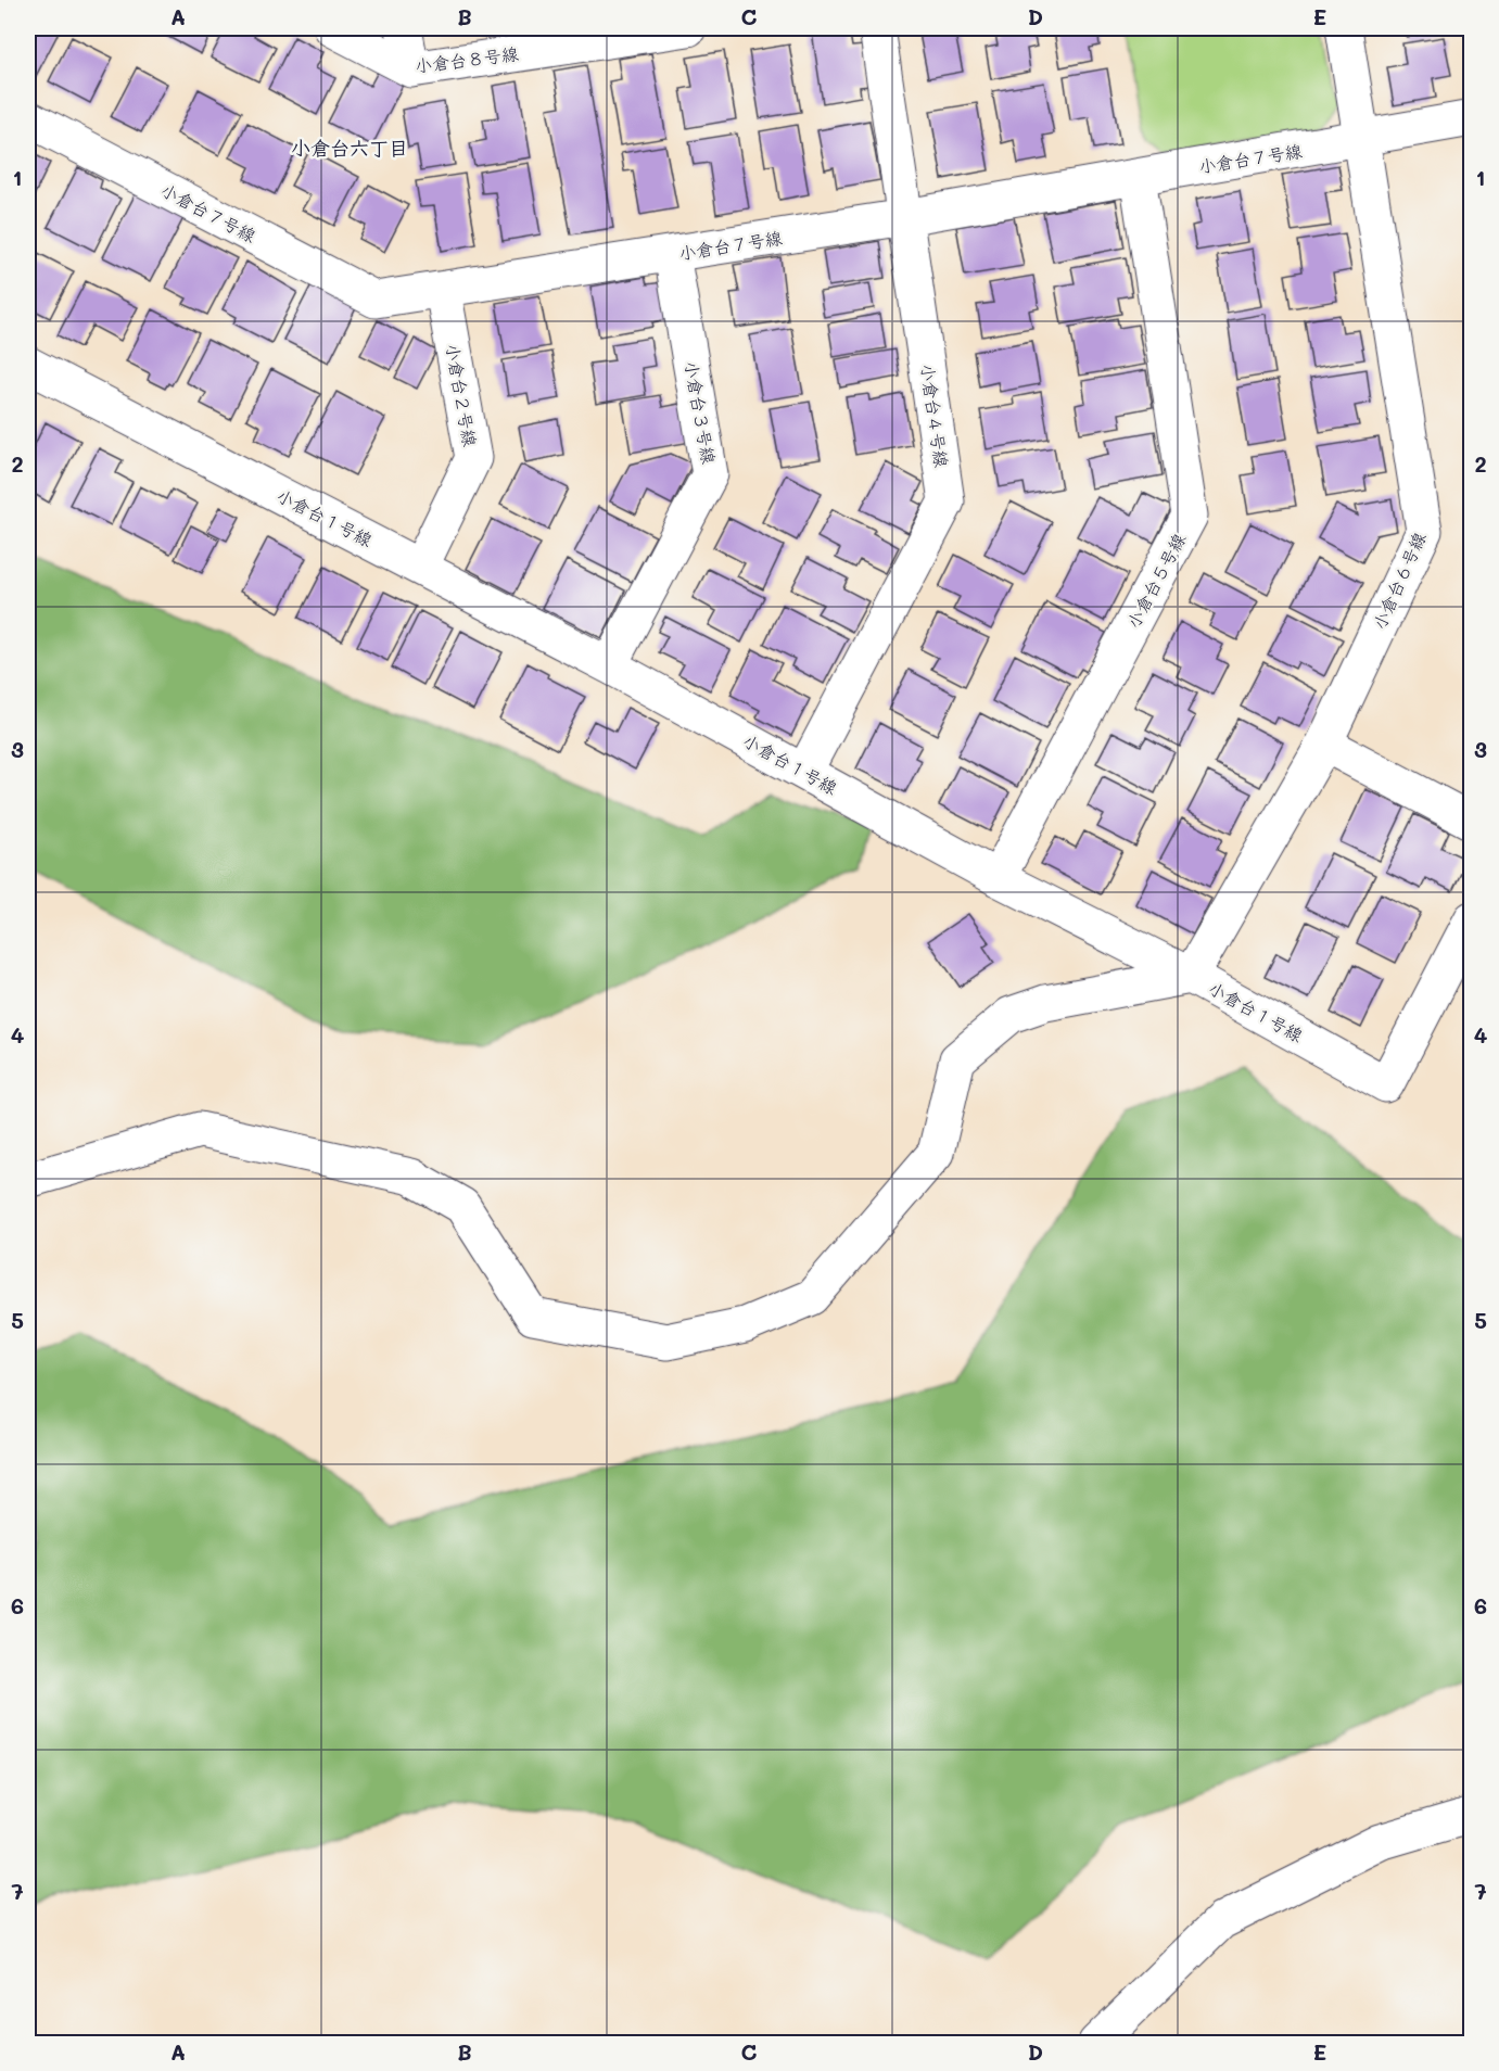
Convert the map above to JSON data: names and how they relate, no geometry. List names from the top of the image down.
{
  "streets": {
    "street": [
      "小倉台８号線",
      "小倉台７号線",
      "小倉台２号線",
      "小倉台３号線",
      "小倉台４号線",
      "小倉台１号線",
      "小倉台５号線",
      "小倉台６号線"
    ]
  },
  "crossings": [
    ["小倉台７号線", "小倉台２号線"],
    ["小倉台７号線", "小倉台３号線"],
    ["小倉台７号線", "小倉台４号線"],
    ["小倉台７号線", "小倉台５号線"],
    ["小倉台７号線", "小倉台６号線"],
    ["小倉台２号線", "小倉台１号線"],
    ["小倉台３号線", "小倉台１号線"],
    ["小倉台４号線", "小倉台１号線"],
    ["小倉台１号線", "小倉台５号線"],
    ["小倉台１号線", "小倉台６号線"]
  ],
  "districts": ["小倉台六丁目"],
  "grid": {
    "columns": [
      "A",
      "B",
      "C",
      "D",
      "E"
    ],
    "rows": [
      "1",
      "2",
      "3",
      "4",
      "5",
      "6",
      "7"
    ]
  }
}
